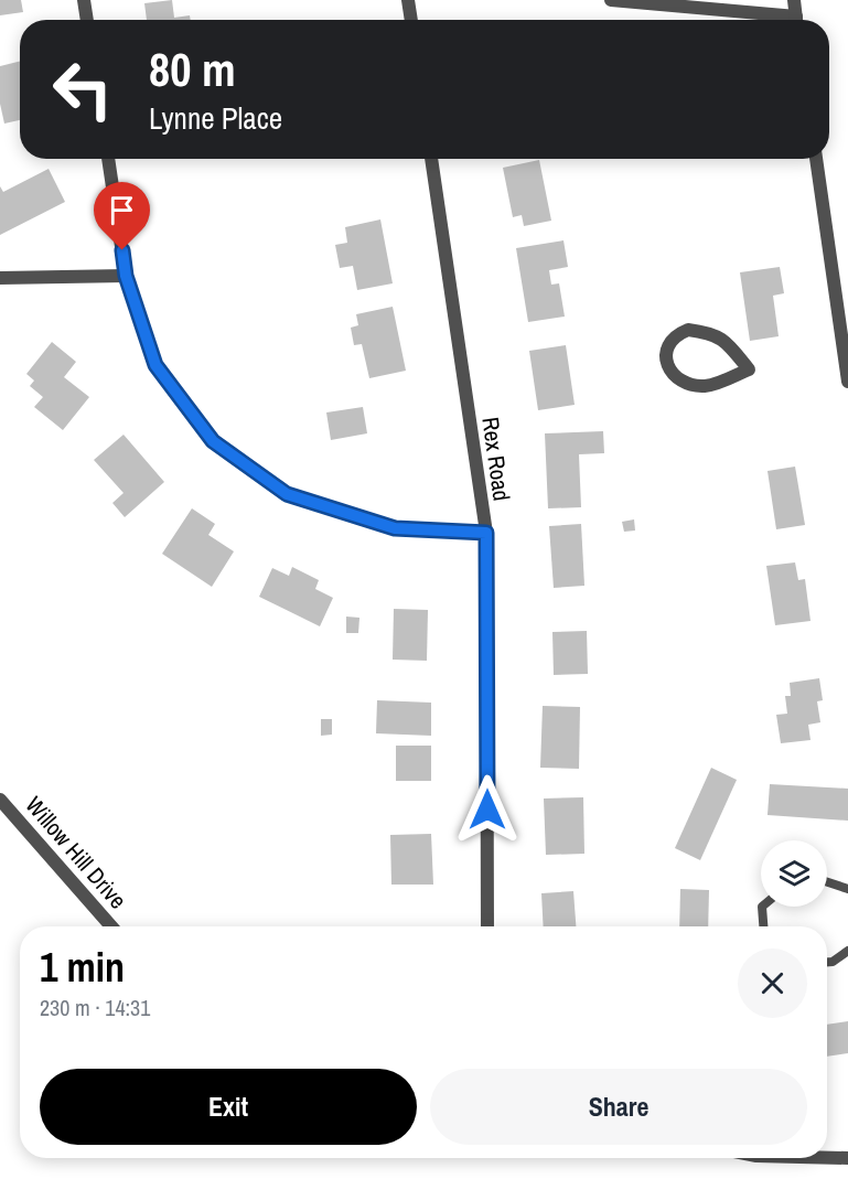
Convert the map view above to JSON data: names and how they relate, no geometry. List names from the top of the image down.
{
  "streets": {
    "street": ["Rex Road", "Willow Hill Drive"]
  },
  "page": {
    "turn": ["80 m", "Lynne Place"],
    "heading": ["1 min", "230 m · 14:31"],
    "buttons": ["Exit", "Share"]
  }
}
